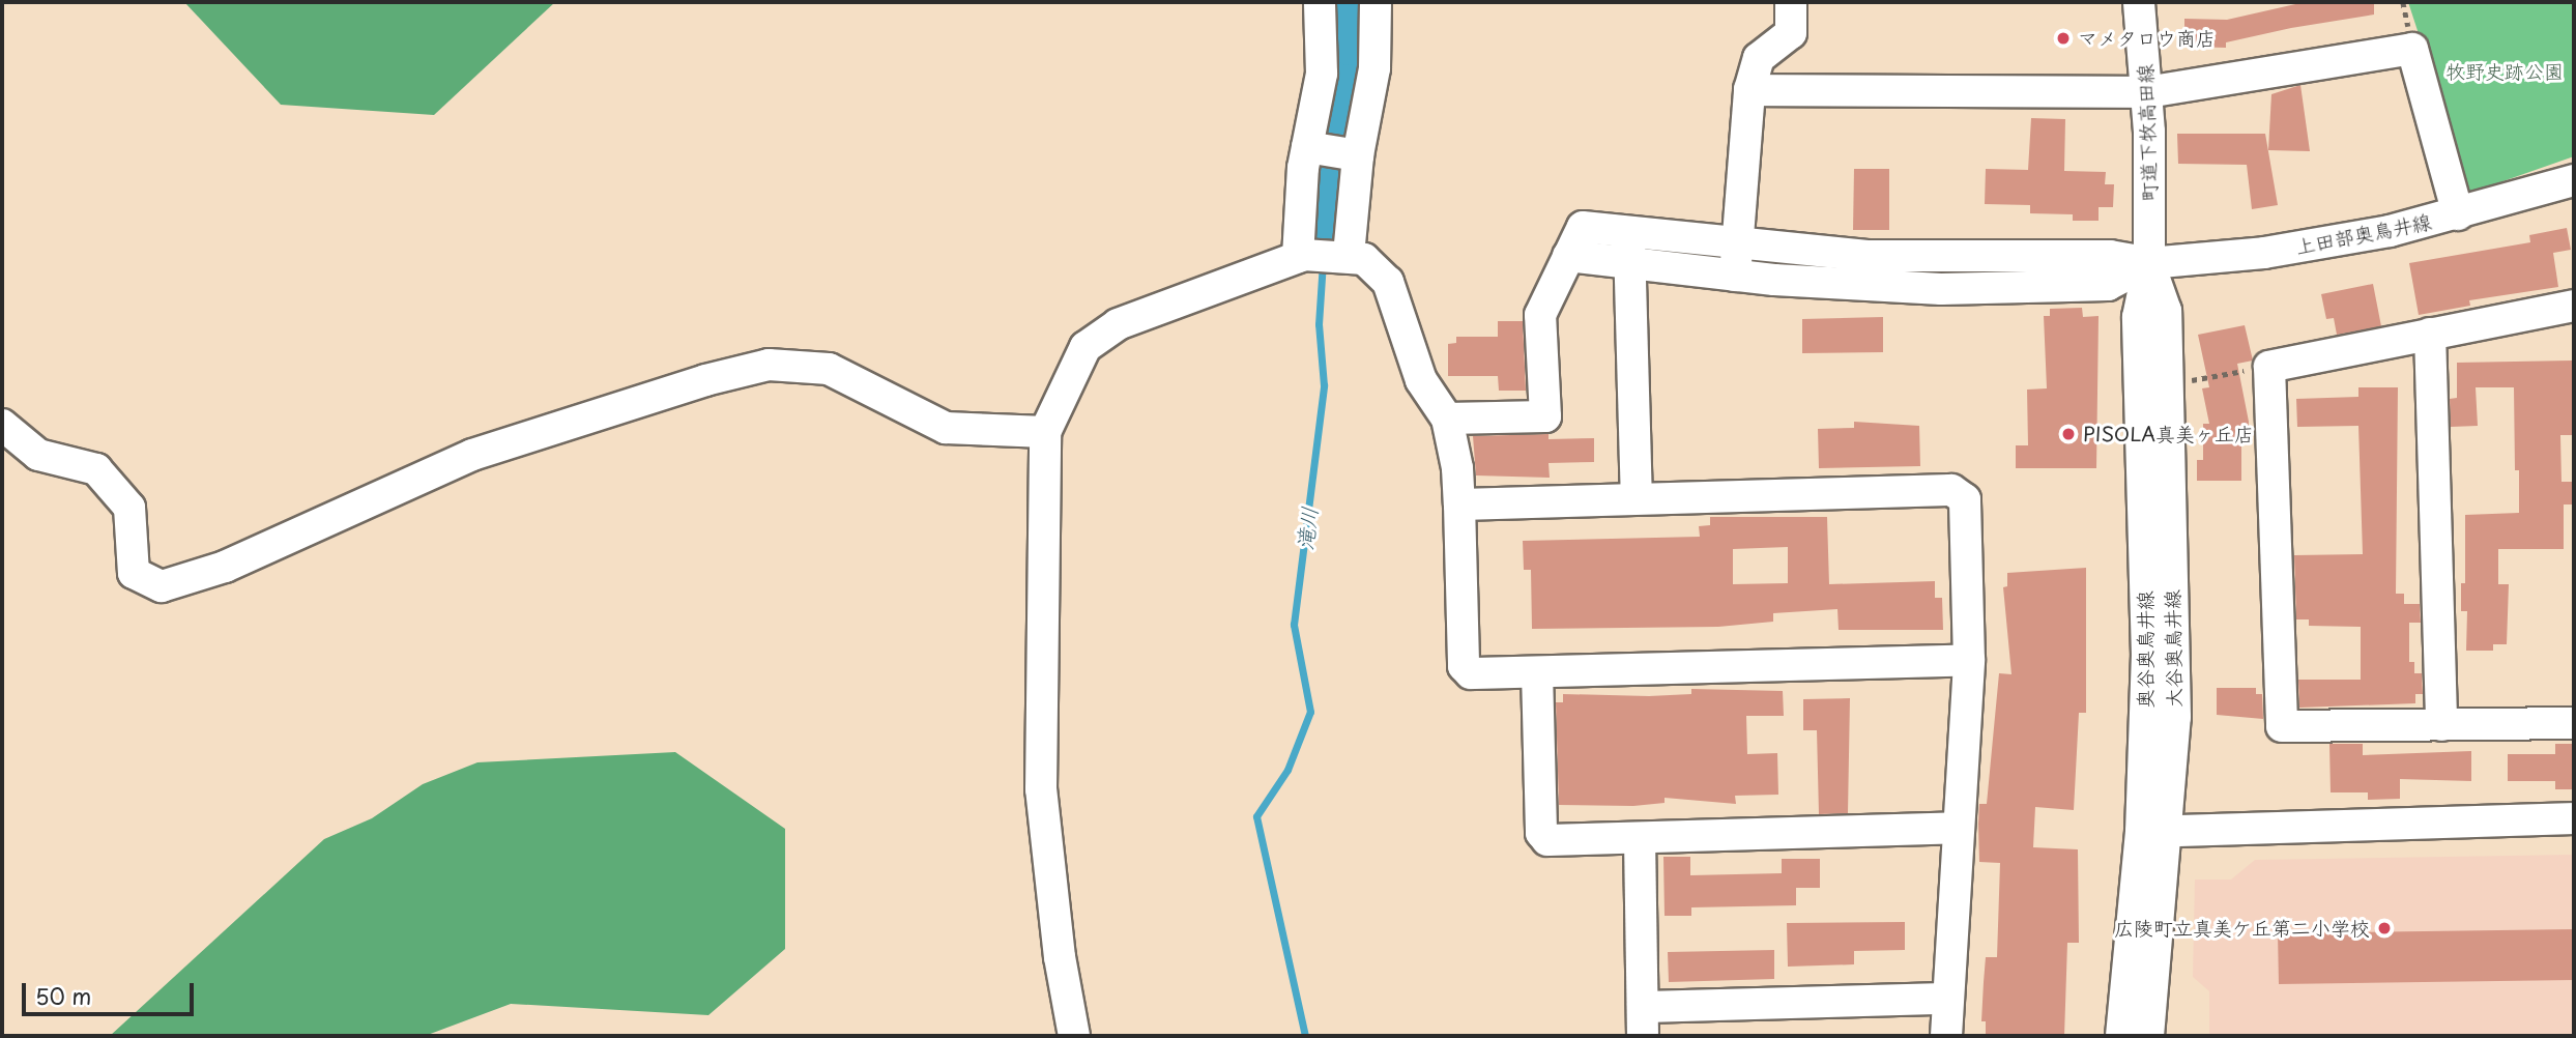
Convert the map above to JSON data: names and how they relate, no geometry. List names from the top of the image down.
{
  "streets": {
    "street": [
      "町道下牧高田線",
      "上田部奥鳥井線",
      "大谷奥鳥井線",
      "奥谷奥鳥井線"
    ]
  },
  "crossings": [
    ["町道下牧高田線", "上田部奥鳥井線"],
    ["町道下牧高田線", "大谷奥鳥井線"],
    ["町道下牧高田線", "奥谷奥鳥井線"],
    ["上田部奥鳥井線", "大谷奥鳥井線"],
    ["上田部奥鳥井線", "奥谷奥鳥井線"],
    ["大谷奥鳥井線", "奥谷奥鳥井線"]
  ],
  "water": ["滝川"],
  "parks": ["牧野史跡公園"],
  "places": ["マメタロウ商店", "PISOLA真美ヶ丘店", "広陵町立真美ケ丘第二小学校"],
  "scale_bar": "50 m"
}
